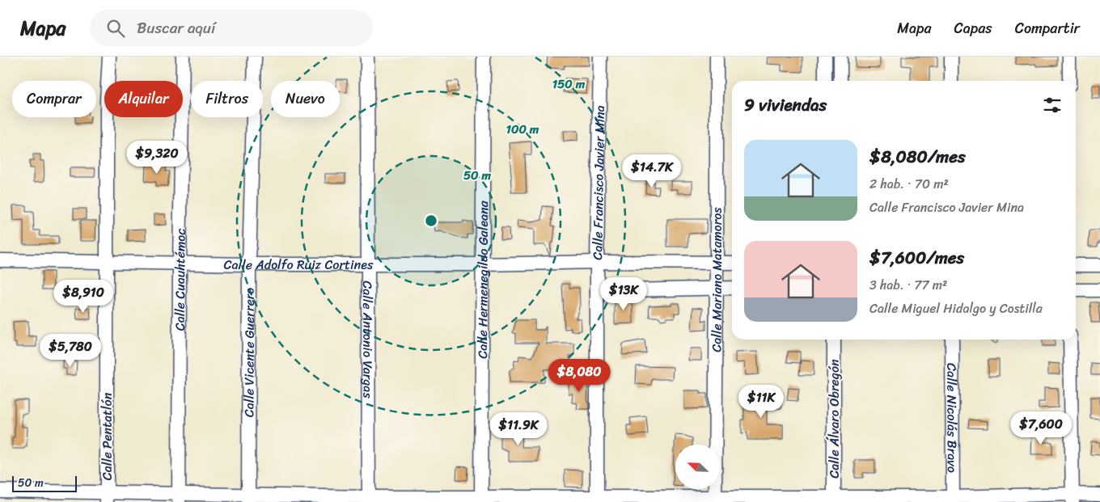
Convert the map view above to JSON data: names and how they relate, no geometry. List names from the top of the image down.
{
  "streets": {
    "street": [
      "Calle Francisco Javier Mina",
      "Calle Adolfo Ruiz Cortines",
      "Calle Cuauhtémoc",
      "Calle Hermenegildo Galeana",
      "Calle Mariano Matamoros",
      "Calle Antonio Vargas",
      "Calle Vicente Guerrero",
      "Calle Álvaro Obregón",
      "Calle Nicolás Bravo",
      "Calle Pentatlón"
    ]
  },
  "crossings": [
    ["Calle Francisco Javier Mina", "Calle Adolfo Ruiz Cortines"],
    ["Calle Adolfo Ruiz Cortines", "Calle Cuauhtémoc"],
    ["Calle Adolfo Ruiz Cortines", "Calle Hermenegildo Galeana"],
    ["Calle Adolfo Ruiz Cortines", "Calle Mariano Matamoros"],
    ["Calle Adolfo Ruiz Cortines", "Calle Antonio Vargas"],
    ["Calle Adolfo Ruiz Cortines", "Calle Vicente Guerrero"],
    ["Calle Adolfo Ruiz Cortines", "Calle Pentatlón"]
  ],
  "scale_bar": "50 m",
  "north": "top left",
  "page": {
    "header": "Mapa",
    "search": "Buscar aquí",
    "nav": ["Mapa", "Capas", "Compartir"],
    "chip": [
      "Comprar",
      "Alquilar",
      "Filtros",
      "Nuevo"
    ],
    "heading": "9 viviendas",
    "list": [
      {
        "name": "$8,080/mes",
        "note": "2 hab. · 70 m² · Calle Francisco Javier Mina"
      },
      {
        "name": "$7,600/mes",
        "note": "3 hab. · 77 m² · Calle Miguel Hidalgo y Costilla"
      }
    ],
    "price": [
      "$9,320",
      "$14.7K",
      "$13K",
      "$8,910",
      "$5,780",
      "$8,080",
      "$11K",
      "$7,600",
      "$11.9K"
    ],
    "scale": "50 m"
  },
  "rings": ["150 m", "100 m", "50 m"]
}
